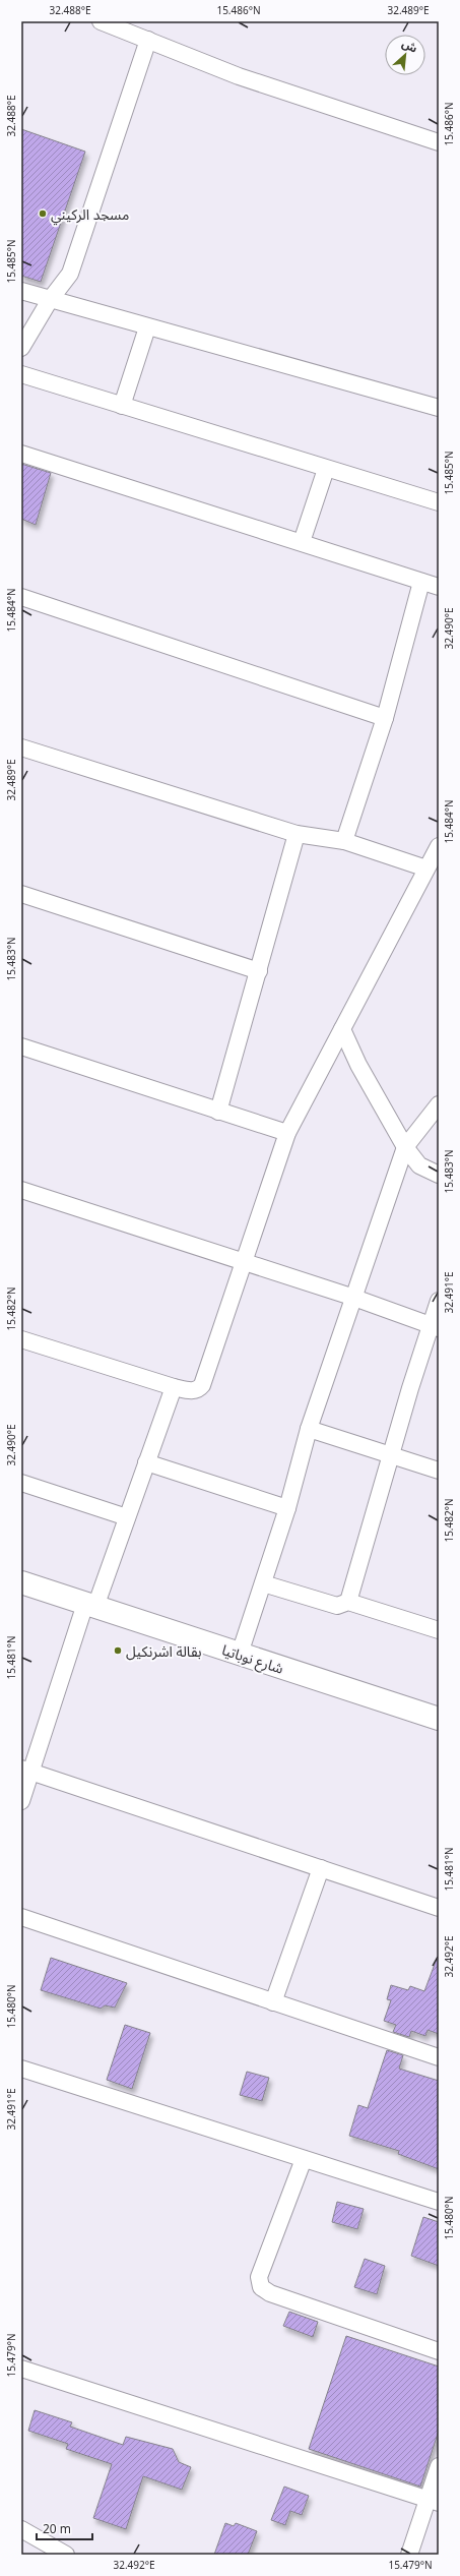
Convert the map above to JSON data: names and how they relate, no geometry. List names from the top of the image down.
{
  "streets": {
    "street": ["شارع نوباتيا"]
  },
  "places": ["مسجد الركيني", "بقالة اشرنكيل"],
  "scale_bar": "20 m",
  "north": "top right",
  "coordinates": [
    "32.488°E",
    "15.486°N",
    "32.489°E",
    "15.485°N",
    "15.484°N",
    "32.490°E",
    "15.483°N",
    "32.491°E",
    "15.482°N",
    "15.481°N",
    "32.492°E",
    "15.480°N",
    "15.479°N"
  ]
}
